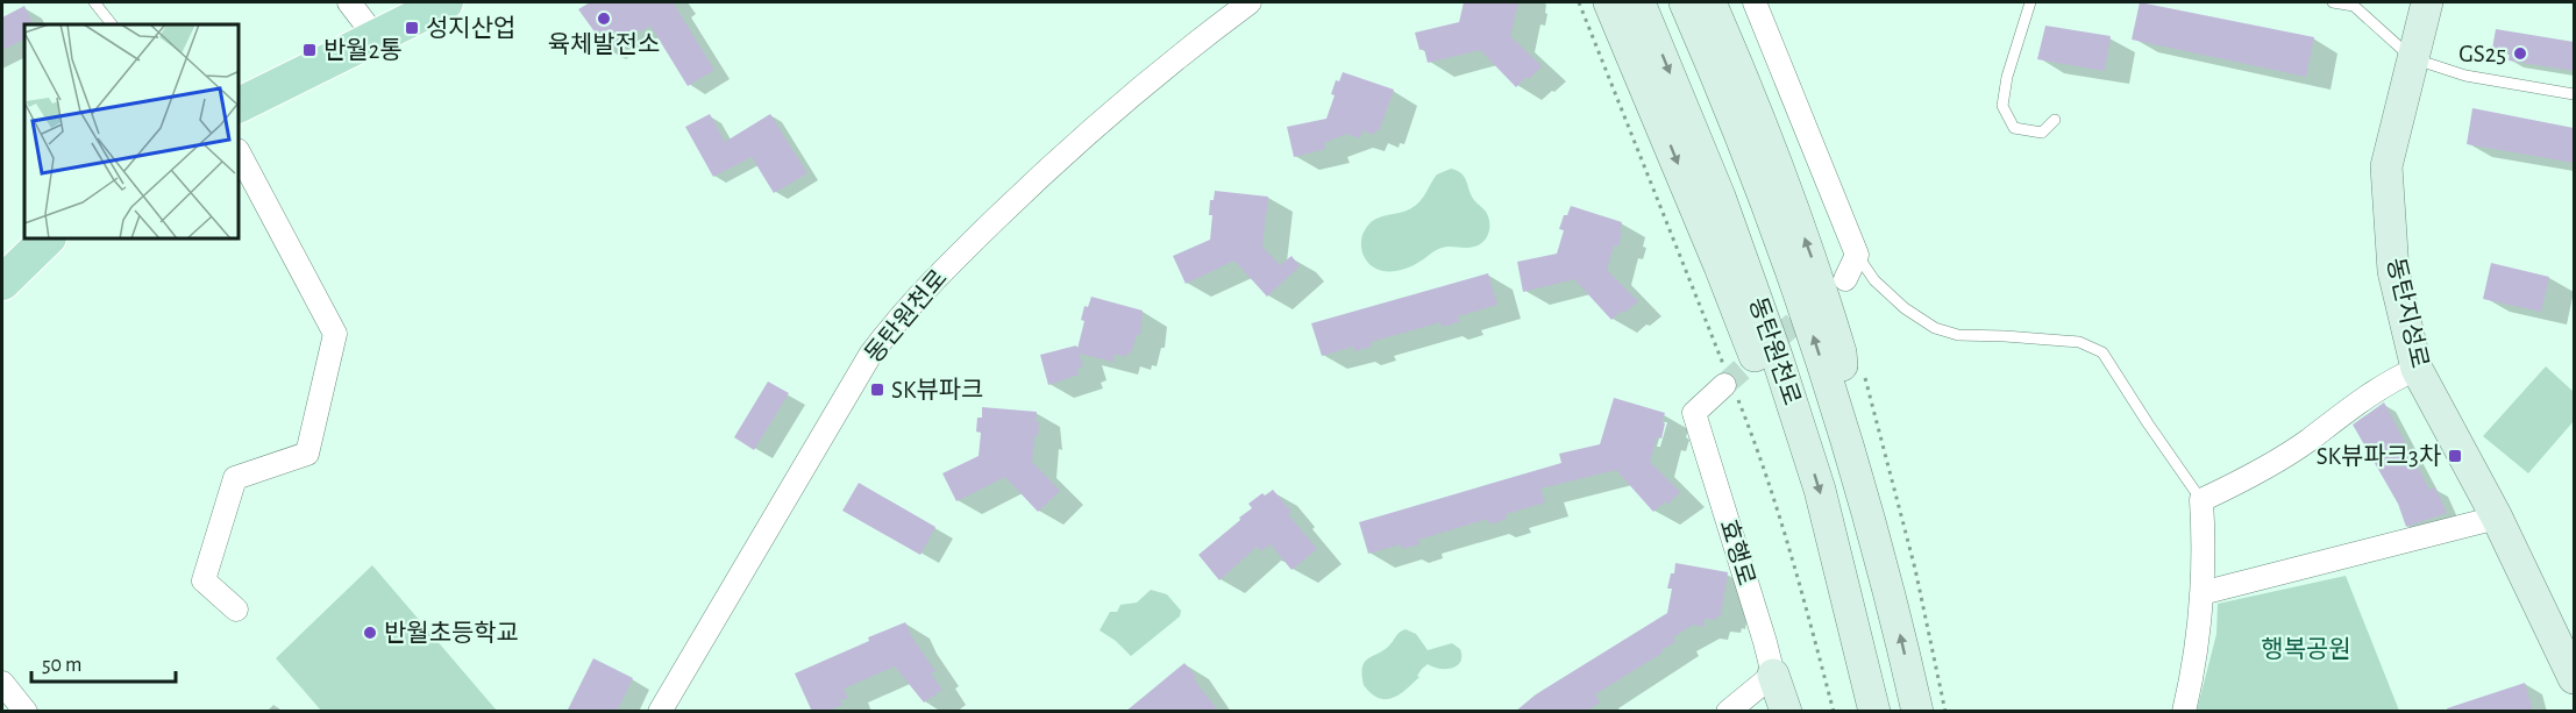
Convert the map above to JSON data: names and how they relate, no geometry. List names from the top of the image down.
{
  "streets": {
    "main road": ["동탄지성로", "동탄원천로"],
    "street": ["효행로"]
  },
  "parks": ["행복공원"],
  "places": {
    "other": ["육체발전소", "GS25", "반월초등학교"],
    "transit": [
      "성지산업",
      "반월2통",
      "SK뷰파크",
      "SK뷰파크3차"
    ]
  },
  "scale_bar": "50 m"
}
